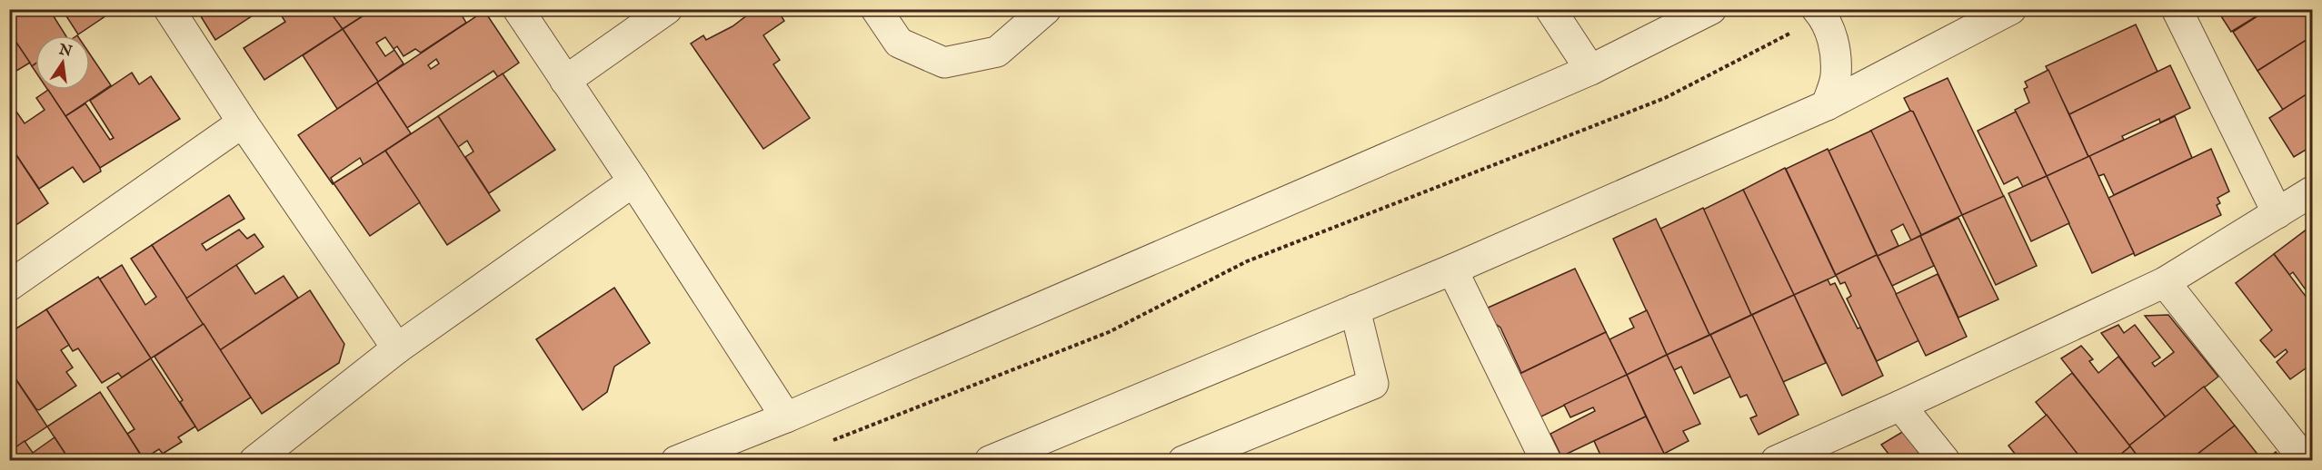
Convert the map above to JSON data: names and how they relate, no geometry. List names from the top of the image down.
{
  "north": "top"
}
